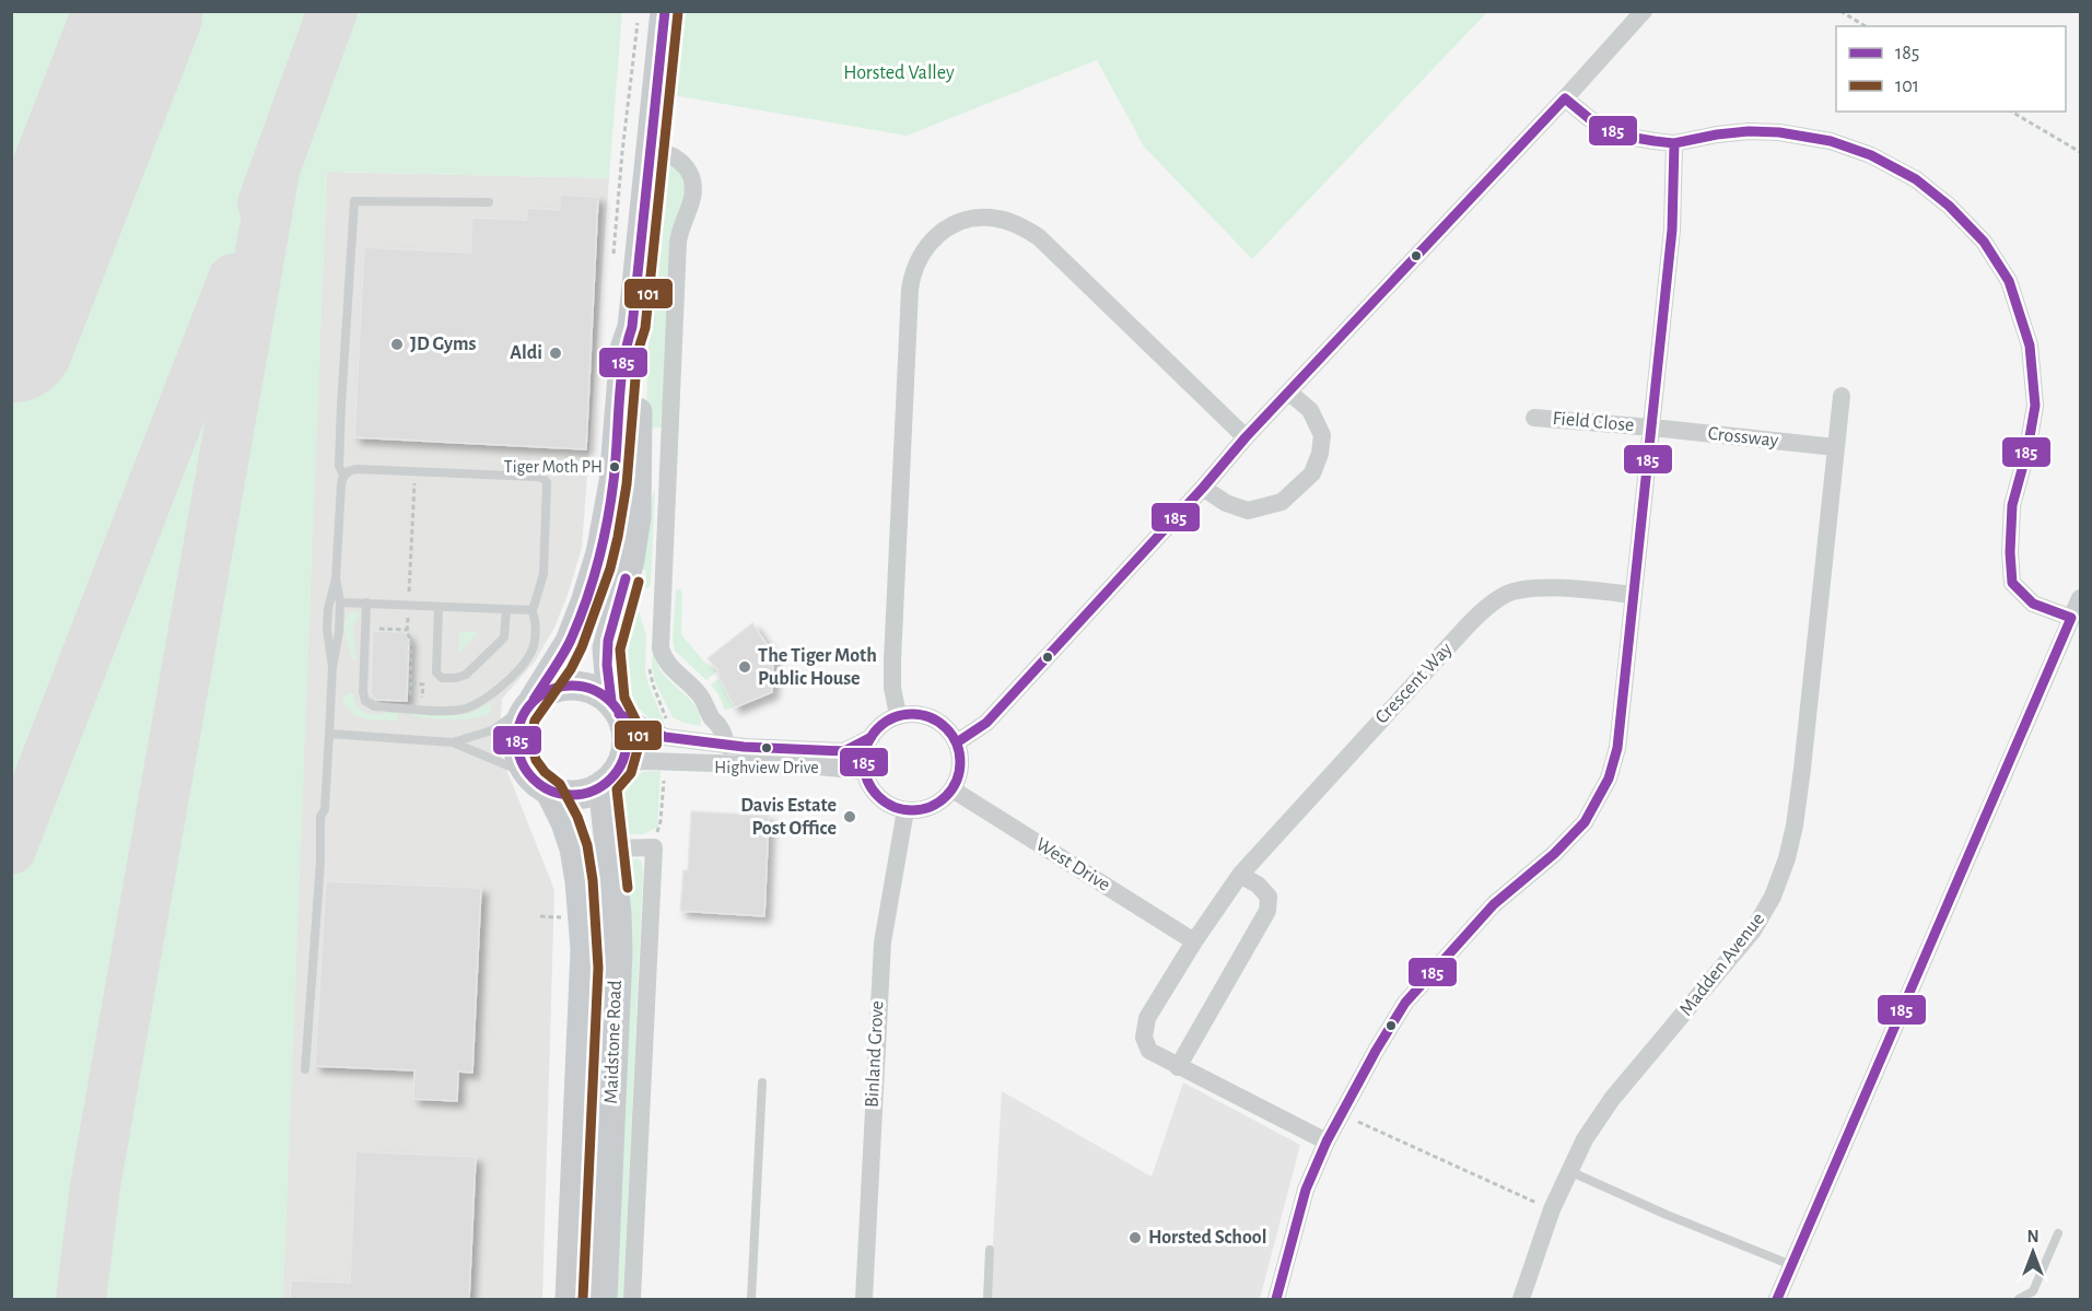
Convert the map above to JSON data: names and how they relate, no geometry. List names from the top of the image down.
{
  "streets": {
    "main road": ["Maidstone Road"],
    "street": [
      "Field Close",
      "Crossway",
      "Crescent Way",
      "West Drive",
      "Madden Avenue",
      "Binland Grove"
    ]
  },
  "crossings": [
    ["Field Close", "Crossway"],
    ["Crossway", "Madden Avenue"],
    ["Crescent Way", "West Drive"],
    ["West Drive", "Binland Grove"]
  ],
  "parks": ["Horsted Valley"],
  "places": [
    "JD Gyms",
    "Aldi",
    "Tiger Moth PH",
    "The Tiger Moth Public House",
    "Highview Drive",
    "Davis Estate Post Office",
    "Horsted School"
  ],
  "lines": ["transit line 185", "transit line 101"],
  "legend": ["185", "101"],
  "north": "top"
}
